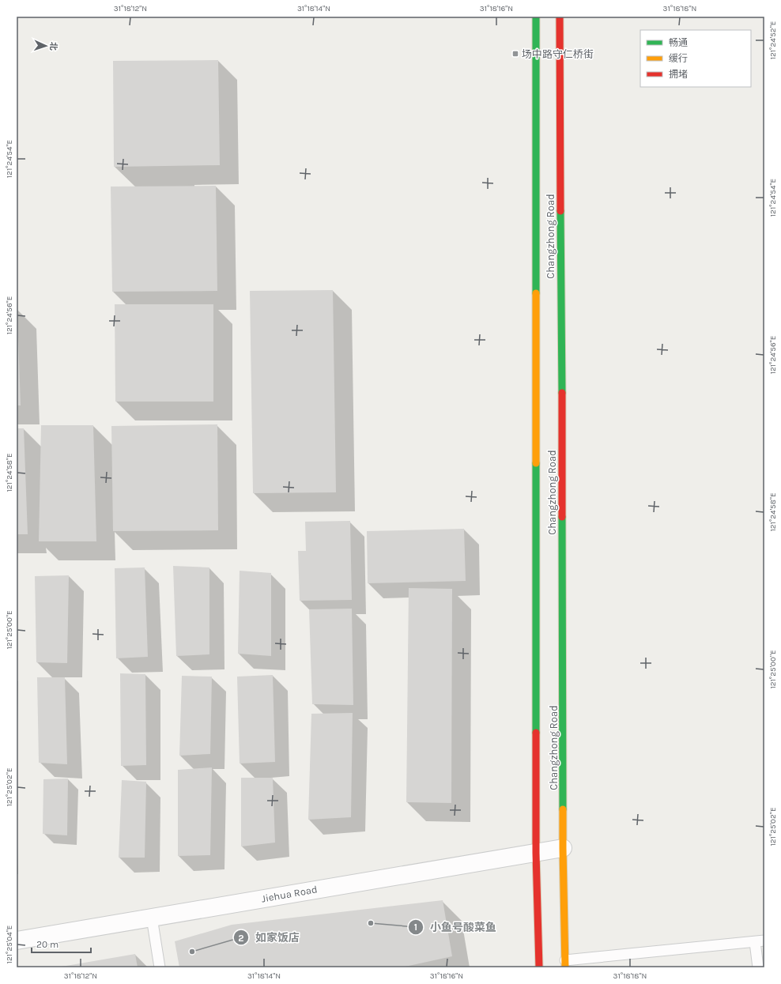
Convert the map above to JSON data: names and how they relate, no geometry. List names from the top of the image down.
{
  "streets": {
    "main road": ["Changzhong Road"],
    "street": ["Jiehua Road"]
  },
  "crossings": [
    ["Changzhong Road", "Jiehua Road"]
  ],
  "places": {
    "transit": ["场中路守仁桥街"],
    "other": ["小鱼号酸菜鱼", "如家饭店"]
  },
  "legend": ["畅通", "缓行", "拥堵"],
  "scale_bar": "20 m",
  "north": "right",
  "coordinates": [
    "31°18'12\"N",
    "31°18'14\"N",
    "31°18'16\"N",
    "31°18'18\"N",
    "121°24'52\"E",
    "121°24'54\"E",
    "121°24'56\"E",
    "121°24'58\"E",
    "121°25'00\"E",
    "121°25'02\"E",
    "121°25'04\"E"
  ]
}
